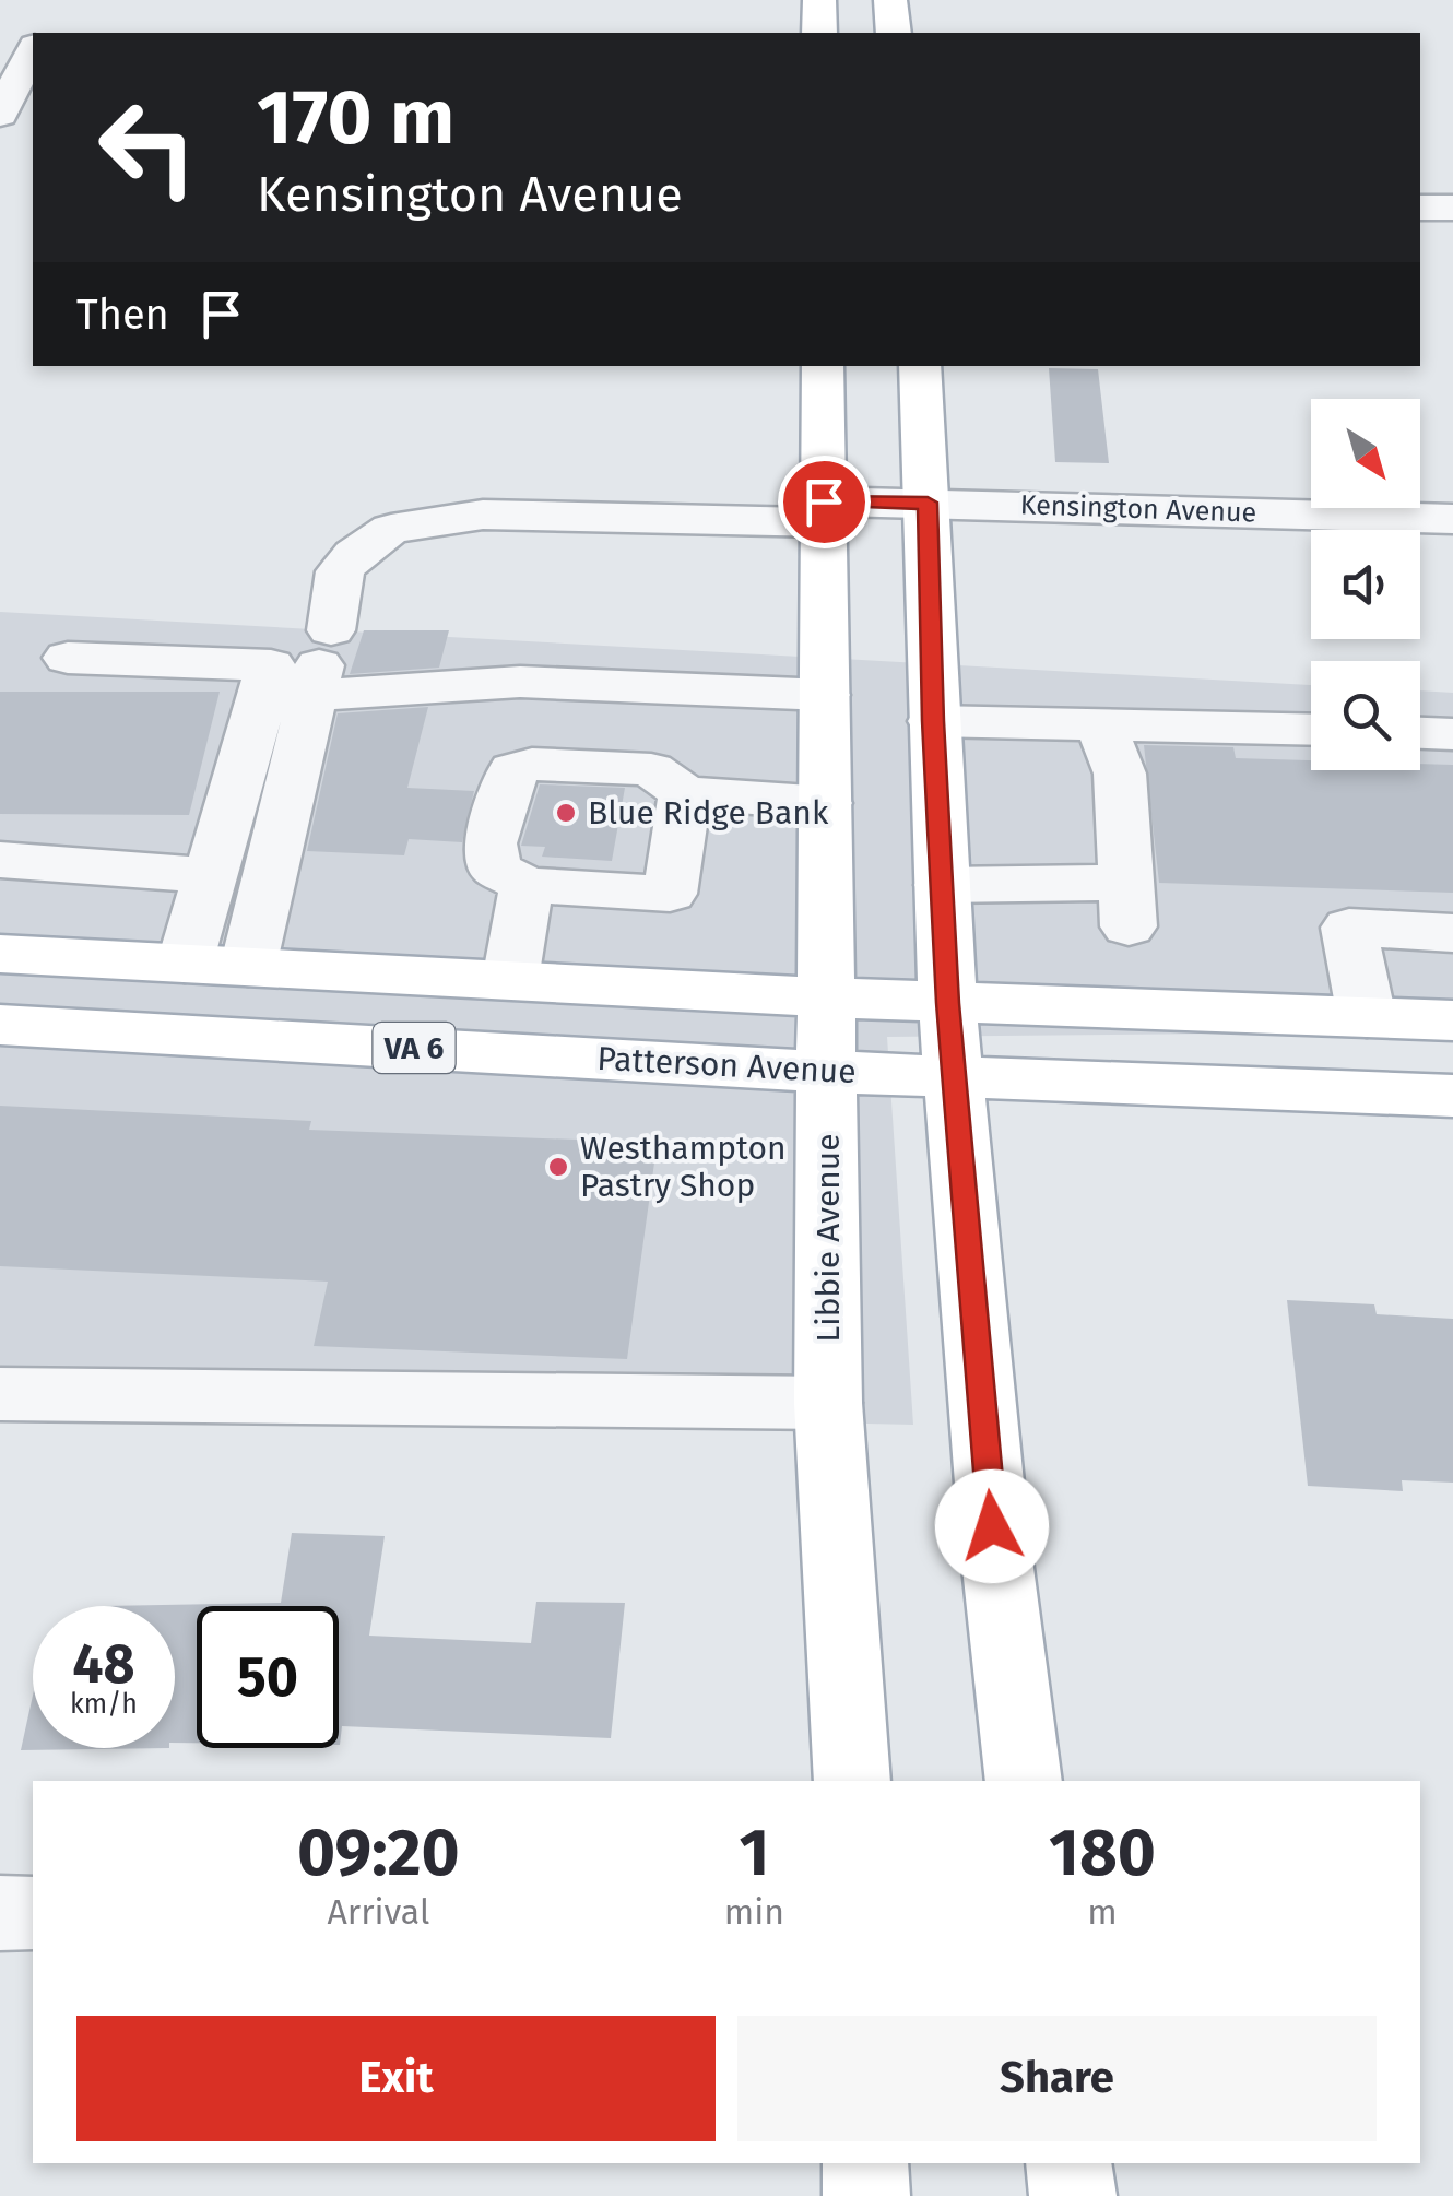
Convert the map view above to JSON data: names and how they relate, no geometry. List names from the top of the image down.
{
  "streets": {
    "main road": ["VA 6", "Patterson Avenue", "Libbie Avenue"],
    "street": ["Kensington Avenue"]
  },
  "crossings": [
    ["Kensington Avenue", "Libbie Avenue"],
    ["VA 6", "Libbie Avenue"],
    ["Patterson Avenue", "Libbie Avenue"]
  ],
  "places": ["Blue Ridge Bank", "Westhampton Pastry Shop"],
  "north": "bottom right",
  "page": {
    "turn": ["170 m", "Kensington Avenue"],
    "then": "Then",
    "speed": "48 km/h",
    "limit": "50",
    "eta": [
      "09:20",
      "Arrival",
      "1",
      "min",
      "180",
      "m"
    ],
    "buttons": ["Exit", "Share"]
  }
}
